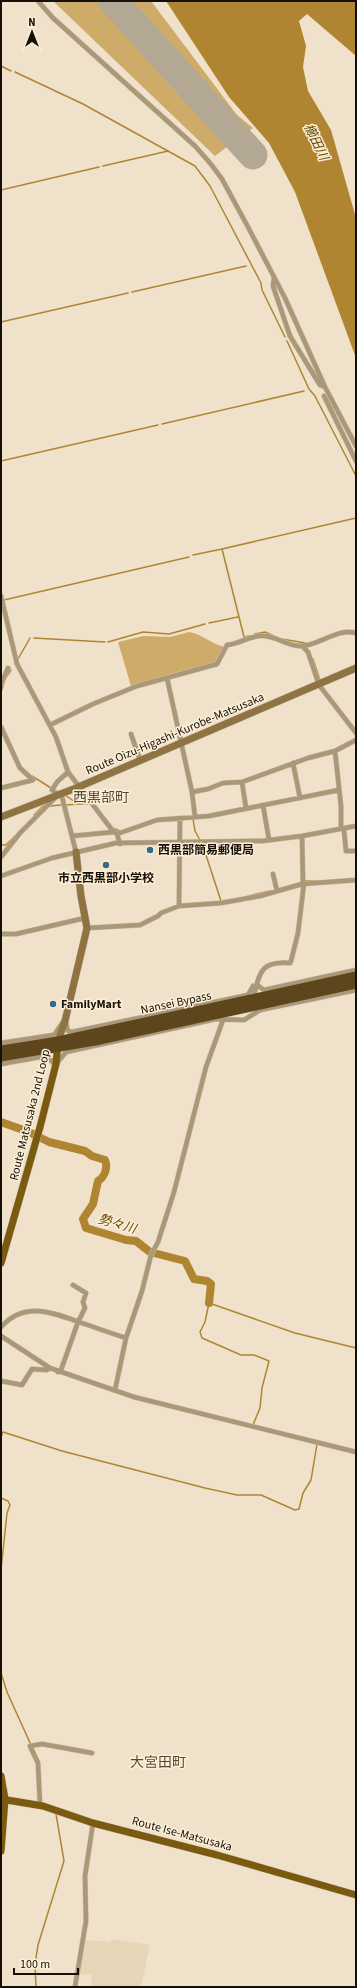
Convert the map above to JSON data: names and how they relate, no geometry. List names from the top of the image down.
{
  "streets": {
    "highway": ["Nansei Bypass"],
    "main road": ["Route Oizu-Higashi-Kurobe-Matsusaka", "Route Matsusaka 2nd Loop", "Route Ise-Matsusaka"]
  },
  "crossings": [
    ["Nansei Bypass", "Route Matsusaka 2nd Loop"]
  ],
  "districts": ["西黒部町", "大宮田町"],
  "water": ["櫛田川", "勢々川"],
  "places": ["西黒部簡易郵便局", "市立西黒部小学校", "FamilyMart"],
  "scale_bar": "100 m",
  "north": "top"
}
